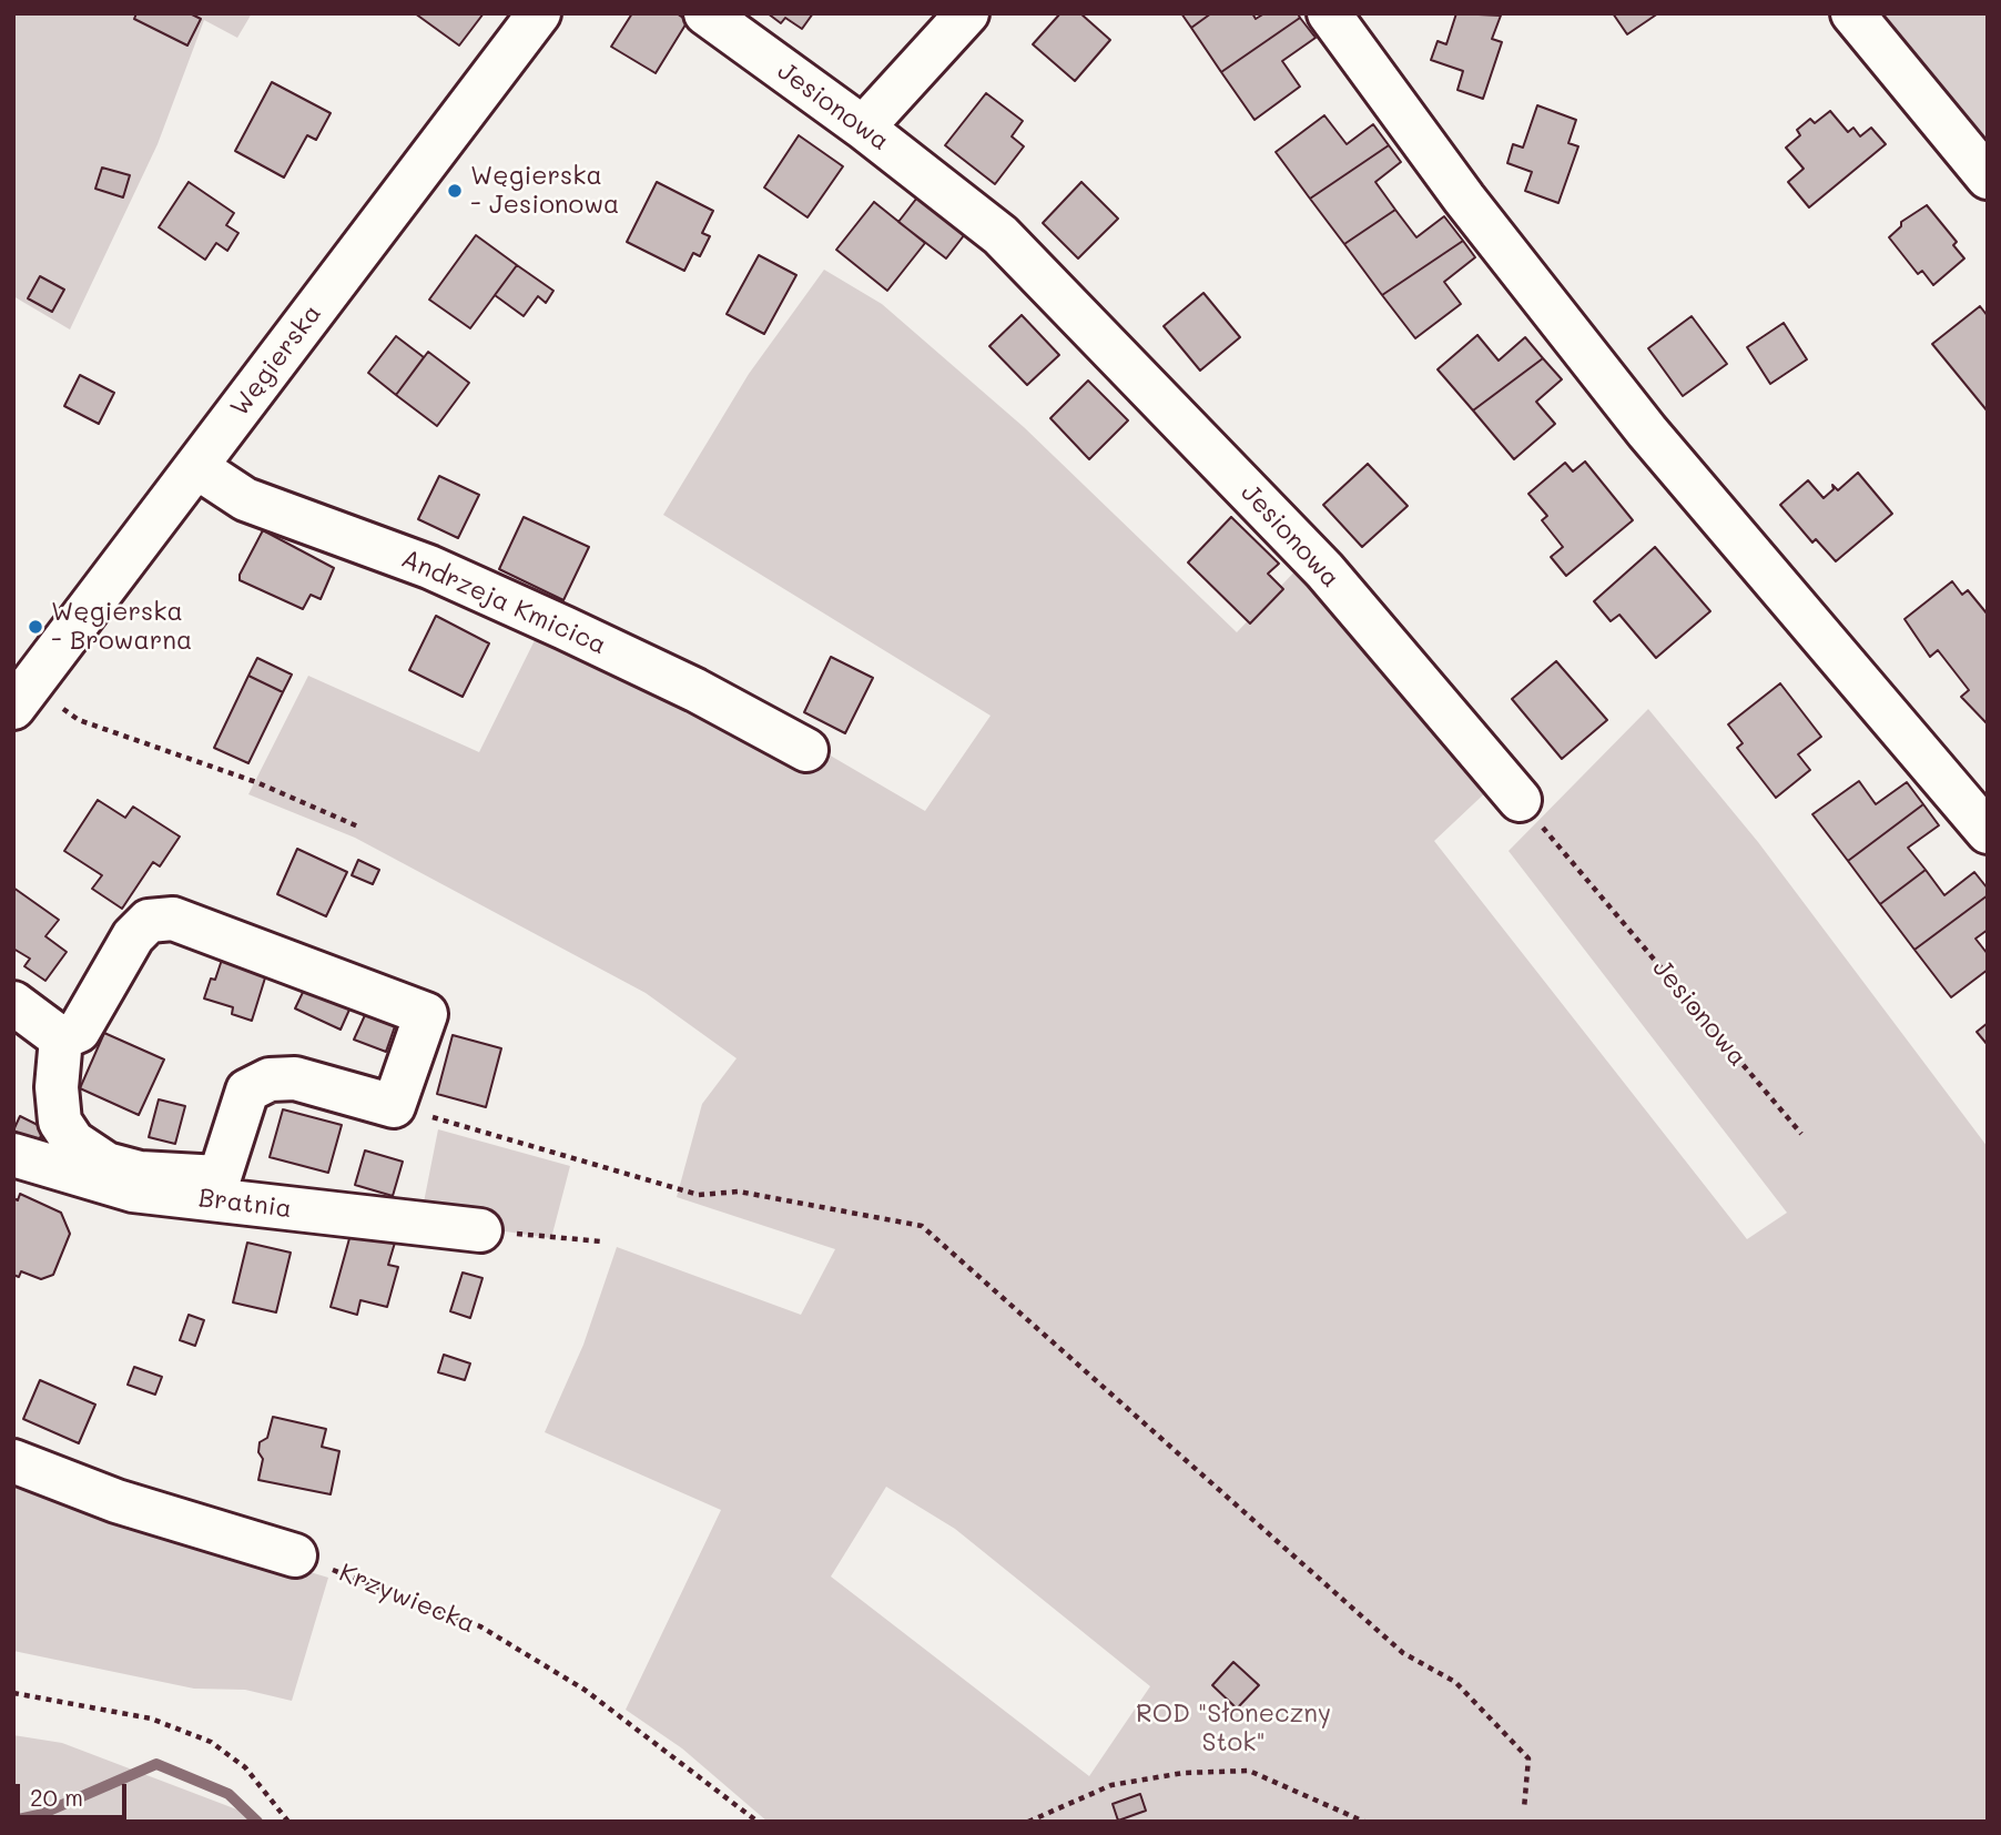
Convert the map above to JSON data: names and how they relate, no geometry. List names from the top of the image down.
{
  "streets": {
    "street": [
      "Jesionowa",
      "Węgierska",
      "Andrzeja Kmicica",
      "Bratnia"
    ],
    "path": ["Krzywiecka"]
  },
  "crossings": [
    ["Węgierska", "Andrzeja Kmicica"]
  ],
  "parks": ["ROD \"Słoneczny Stok\""],
  "places": ["Węgierska - Jesionowa", "Węgierska - Browarna"],
  "scale_bar": "20 m"
}
